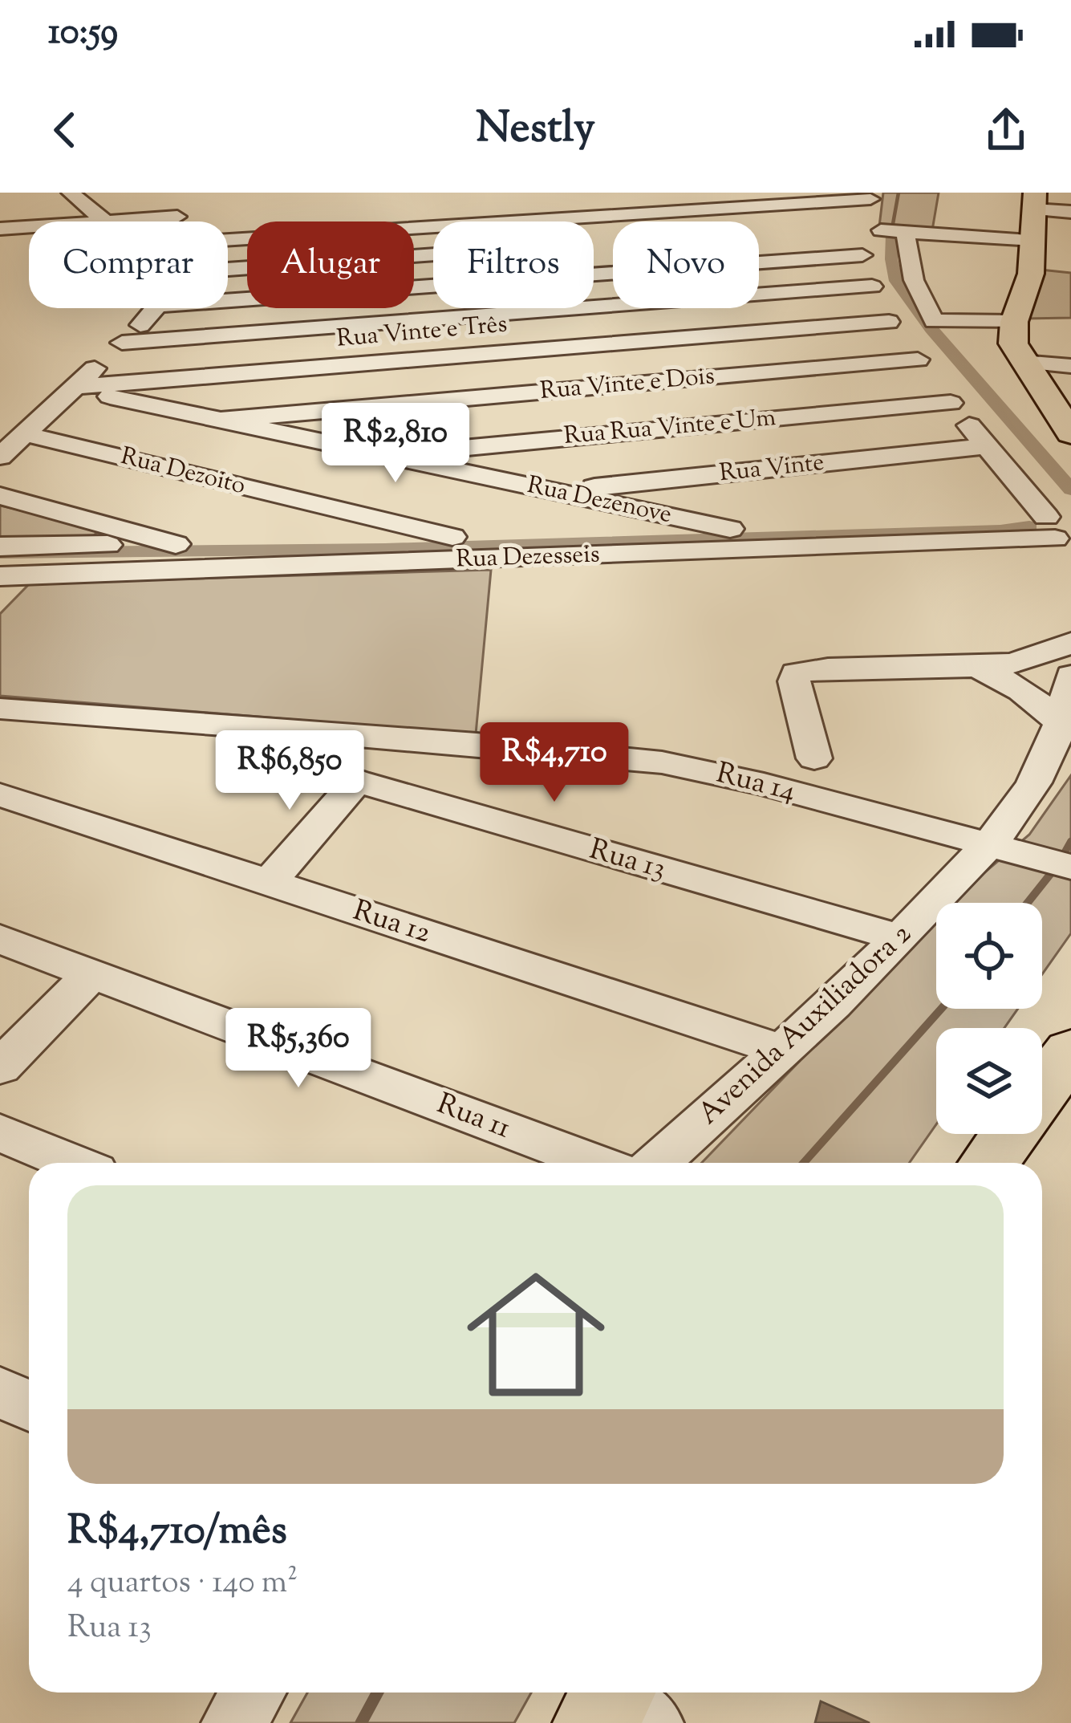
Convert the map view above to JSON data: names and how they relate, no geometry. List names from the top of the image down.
{
  "streets": {
    "street": [
      "Rua Vinte e Três",
      "Rua Vinte e Dois",
      "Rua Rua Vinte e Um",
      "Rua Vinte",
      "Rua Dezoito",
      "Rua Dezenove",
      "Rua Dezesseis",
      "Rua 14",
      "Rua 13",
      "Rua 12",
      "Avenida Auxiliadora 2",
      "Rua 11"
    ]
  },
  "crossings": [
    ["Rua Vinte e Três", "Rua Dezenove"],
    ["Rua Vinte e Dois", "Rua Rua Vinte e Um"],
    ["Rua Vinte e Dois", "Rua Dezenove"],
    ["Rua Rua Vinte e Um", "Rua Dezenove"],
    ["Rua Vinte", "Rua Dezenove"],
    ["Rua Dezoito", "Rua Dezesseis"],
    ["Rua Dezenove", "Rua Dezesseis"],
    ["Rua 14", "Rua 13"],
    ["Rua 14", "Avenida Auxiliadora 2"],
    ["Rua 13", "Avenida Auxiliadora 2"],
    ["Rua 12", "Avenida Auxiliadora 2"]
  ],
  "page": {
    "status": "10:59",
    "header": "Nestly",
    "chip": [
      "Comprar",
      "Alugar",
      "Filtros",
      "Novo"
    ],
    "price": [
      "R$2,810",
      "R$4,710",
      "R$6,850",
      "R$5,360"
    ],
    "list": [
      {
        "name": "R$4,710/mês",
        "note": "4 quartos · 140 m² · Rua 13"
      }
    ]
  }
}
